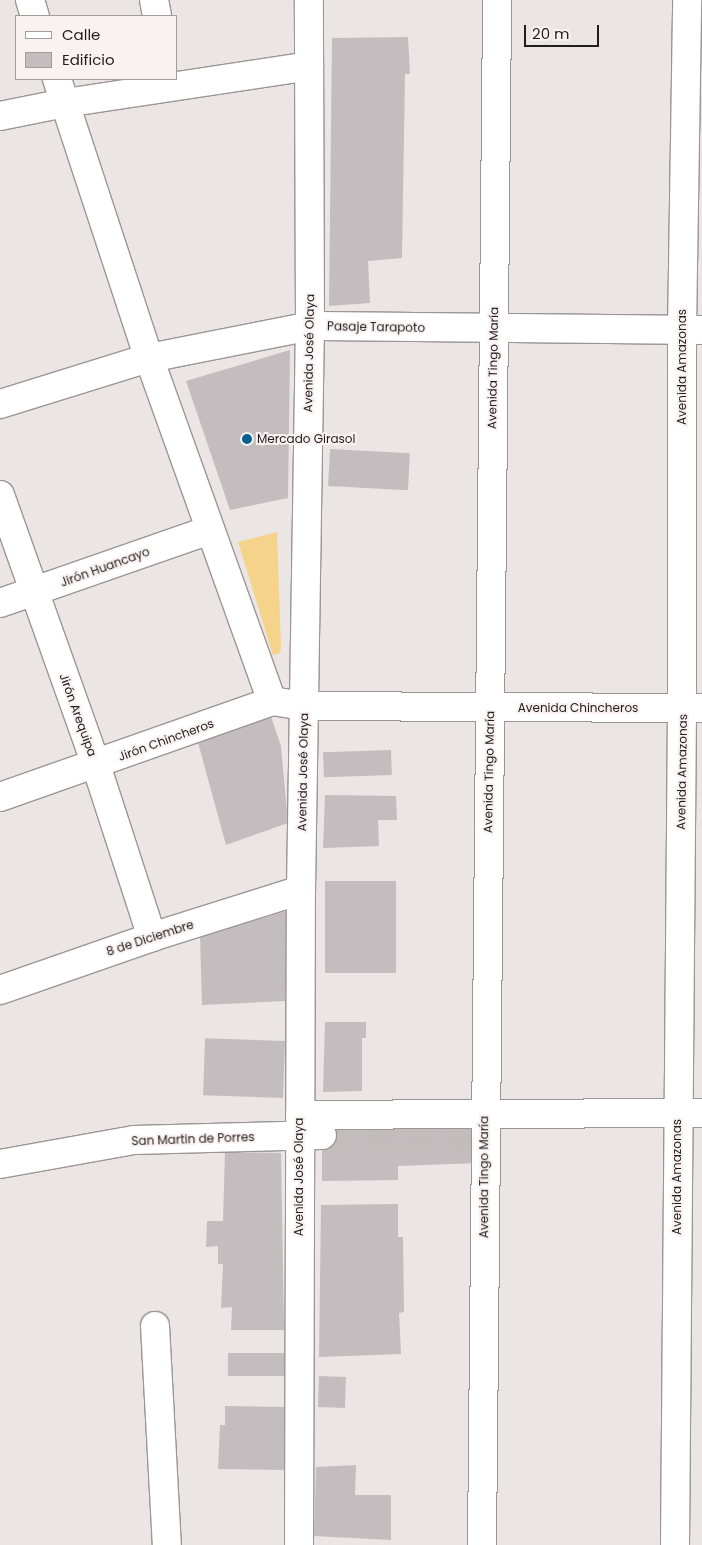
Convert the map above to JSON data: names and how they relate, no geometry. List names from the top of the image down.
{
  "streets": {
    "street": [
      "Pasaje Tarapoto",
      "Avenida José Olaya",
      "Avenida Amazonas",
      "Avenida Tingo María",
      "Jirón Huancayo",
      "Avenida Chincheros",
      "Jirón Arequipa",
      "Jirón Chincheros",
      "8 de Diciembre",
      "San Martin de Porres"
    ]
  },
  "crossings": [
    ["Pasaje Tarapoto", "Avenida José Olaya"],
    ["Pasaje Tarapoto", "Avenida Amazonas"],
    ["Pasaje Tarapoto", "Avenida Tingo María"],
    ["Avenida José Olaya", "Avenida Chincheros"],
    ["Avenida José Olaya", "Jirón Chincheros"],
    ["Avenida José Olaya", "8 de Diciembre"],
    ["Avenida José Olaya", "San Martin de Porres"],
    ["Avenida Amazonas", "Avenida Chincheros"],
    ["Avenida Amazonas", "San Martin de Porres"],
    ["Avenida Tingo María", "Avenida Chincheros"],
    ["Avenida Tingo María", "San Martin de Porres"],
    ["Jirón Huancayo", "Jirón Arequipa"],
    ["Avenida Chincheros", "Jirón Chincheros"],
    ["Jirón Arequipa", "Jirón Chincheros"],
    ["Jirón Arequipa", "8 de Diciembre"]
  ],
  "places": ["Mercado Girasol"],
  "legend": ["Calle", "Edificio"],
  "scale_bar": "20 m"
}
